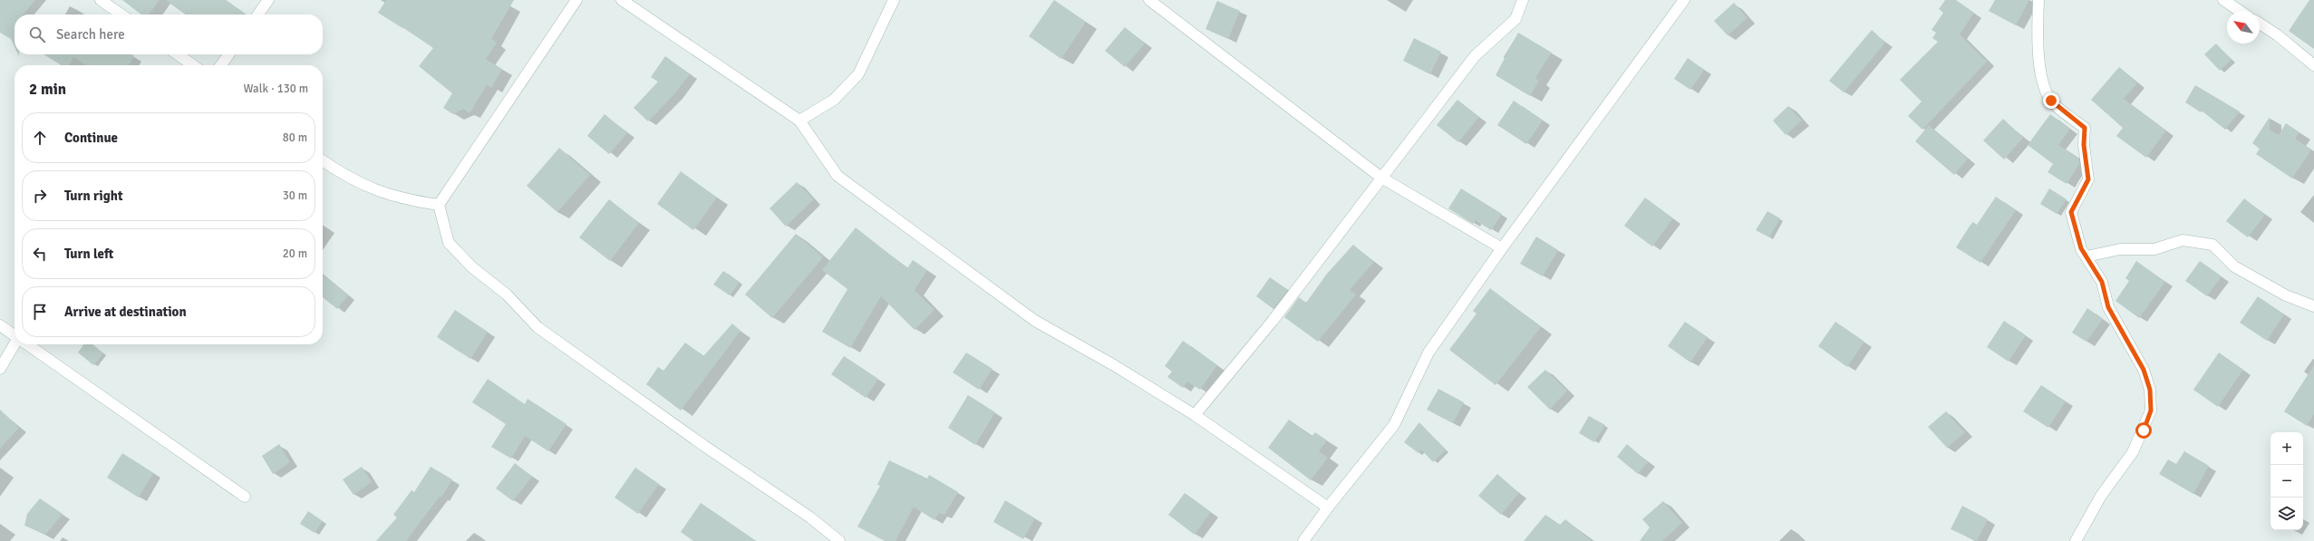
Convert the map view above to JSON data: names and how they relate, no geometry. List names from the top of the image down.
{
  "north": "top left",
  "page": {
    "search": "Search here",
    "heading": ["2 min", "Walk · 130 m"],
    "list": [
      ["Continue", "80 m"],
      ["Turn right", "30 m"],
      ["Turn left", "20 m"],
      "Arrive at destination"
    ],
    "map_buttons": ["+", "−"]
  }
}
